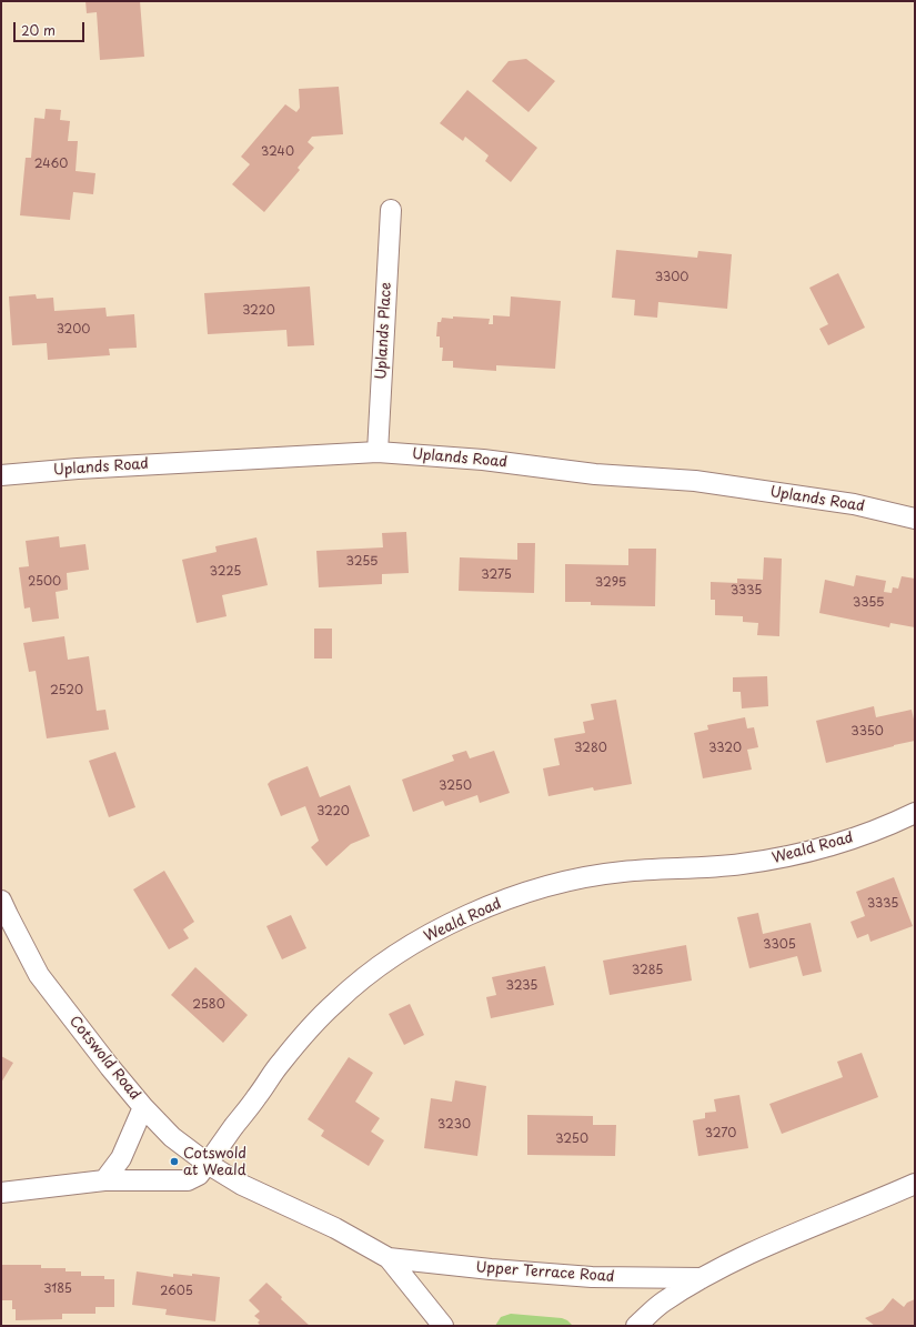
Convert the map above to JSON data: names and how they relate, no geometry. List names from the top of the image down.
{
  "streets": {
    "street": [
      "Uplands Place",
      "Uplands Road",
      "Weald Road",
      "Cotswold Road",
      "Upper Terrace Road"
    ]
  },
  "crossings": [
    ["Uplands Place", "Uplands Road"],
    ["Weald Road", "Cotswold Road"],
    ["Cotswold Road", "Upper Terrace Road"]
  ],
  "places": ["Cotswold at Weald"],
  "house_numbers": [
    "3240",
    "2460",
    "3300",
    "3220",
    "3200",
    "3255",
    "3225",
    "3275",
    "2500",
    "3295",
    "3335",
    "3355",
    "2520",
    "3350",
    "3280",
    "3320",
    "3250",
    "3220",
    "3335",
    "3305",
    "3285",
    "3235",
    "2580",
    "3230",
    "3270",
    "3250",
    "3185",
    "2605"
  ],
  "scale_bar": "20 m"
}
